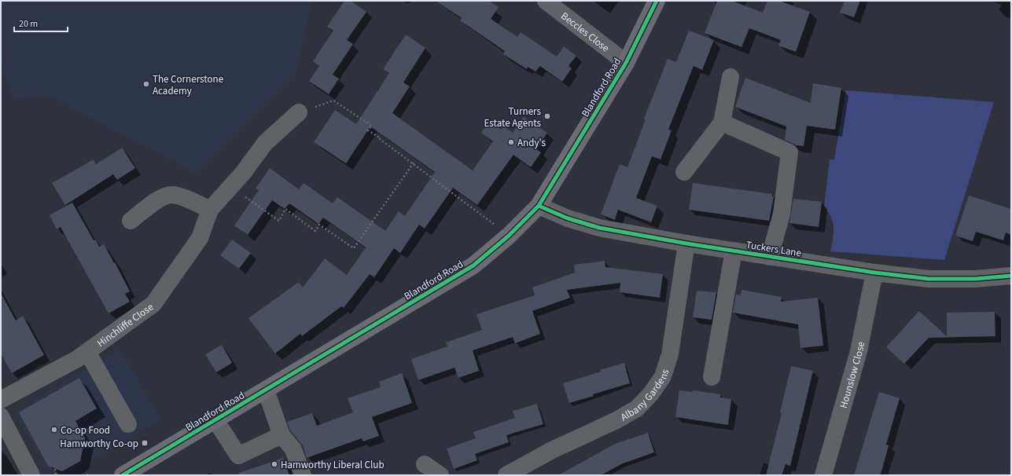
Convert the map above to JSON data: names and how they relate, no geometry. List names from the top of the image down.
{
  "streets": {
    "main road": ["Blandford Road"],
    "street": [
      "Beccles Close",
      "Tuckers Lane",
      "Hinchliffe Close",
      "Hounslow Close",
      "Albany Gardens"
    ]
  },
  "crossings": [
    ["Beccles Close", "Blandford Road"],
    ["Blandford Road", "Tuckers Lane"],
    ["Tuckers Lane", "Hounslow Close"],
    ["Tuckers Lane", "Albany Gardens"]
  ],
  "places": {
    "other": [
      "The Cornerstone Academy",
      "Turners Estate Agents",
      "Andy's",
      "Co-op Food",
      "Hamworthy Liberal Club"
    ],
    "transit": ["Hamworthy Co-op"]
  },
  "scale_bar": "20 m"
}
